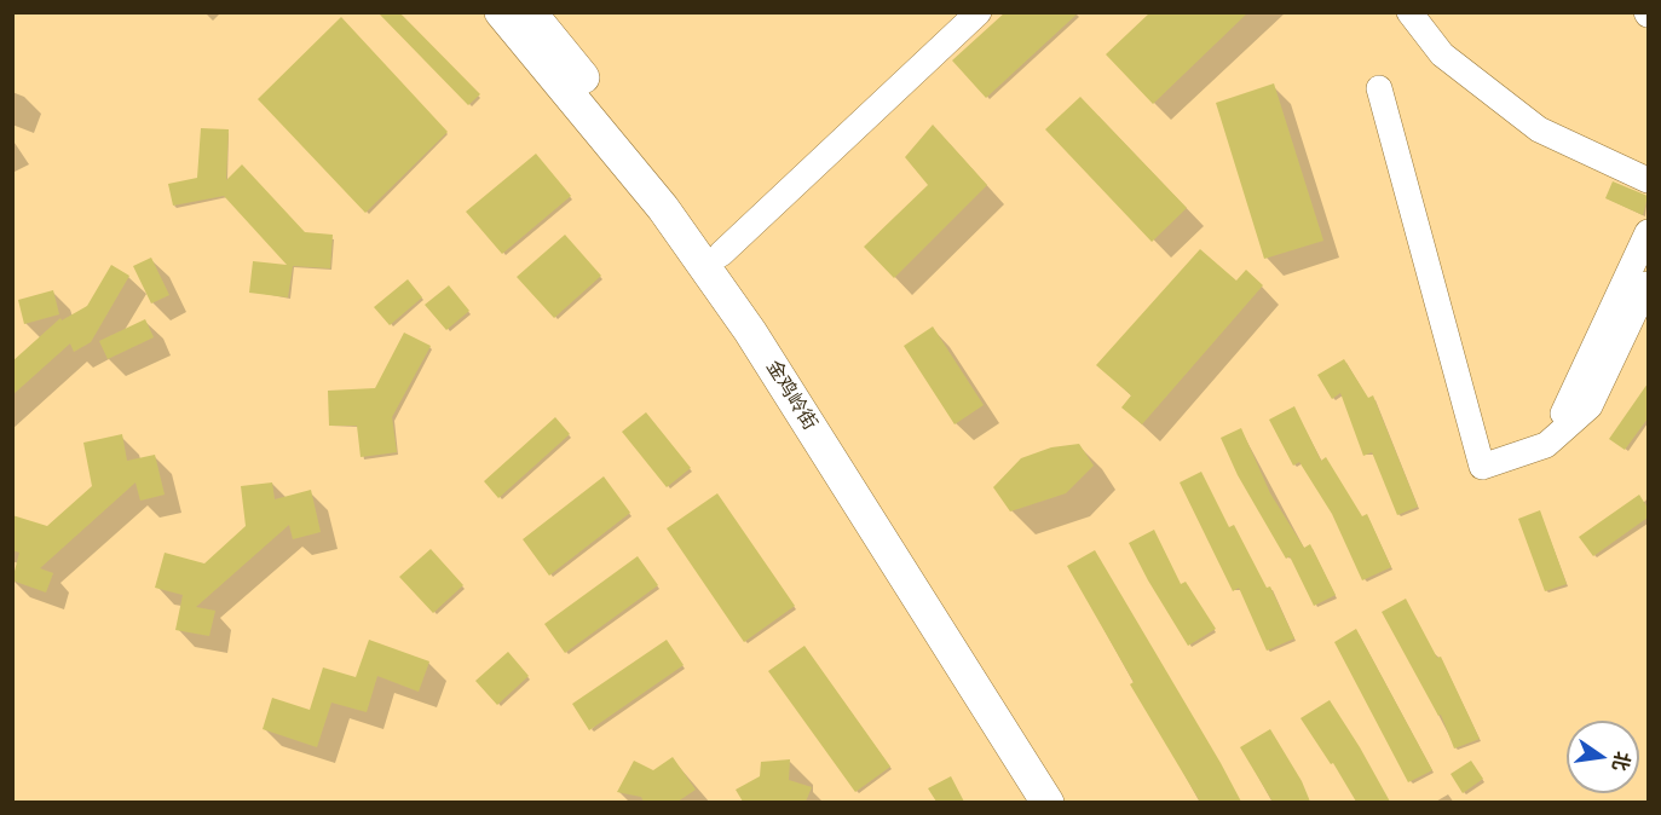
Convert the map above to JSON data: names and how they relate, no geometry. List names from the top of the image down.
{
  "streets": {
    "main road": ["金鸡岭街"]
  },
  "north": "right"
}
